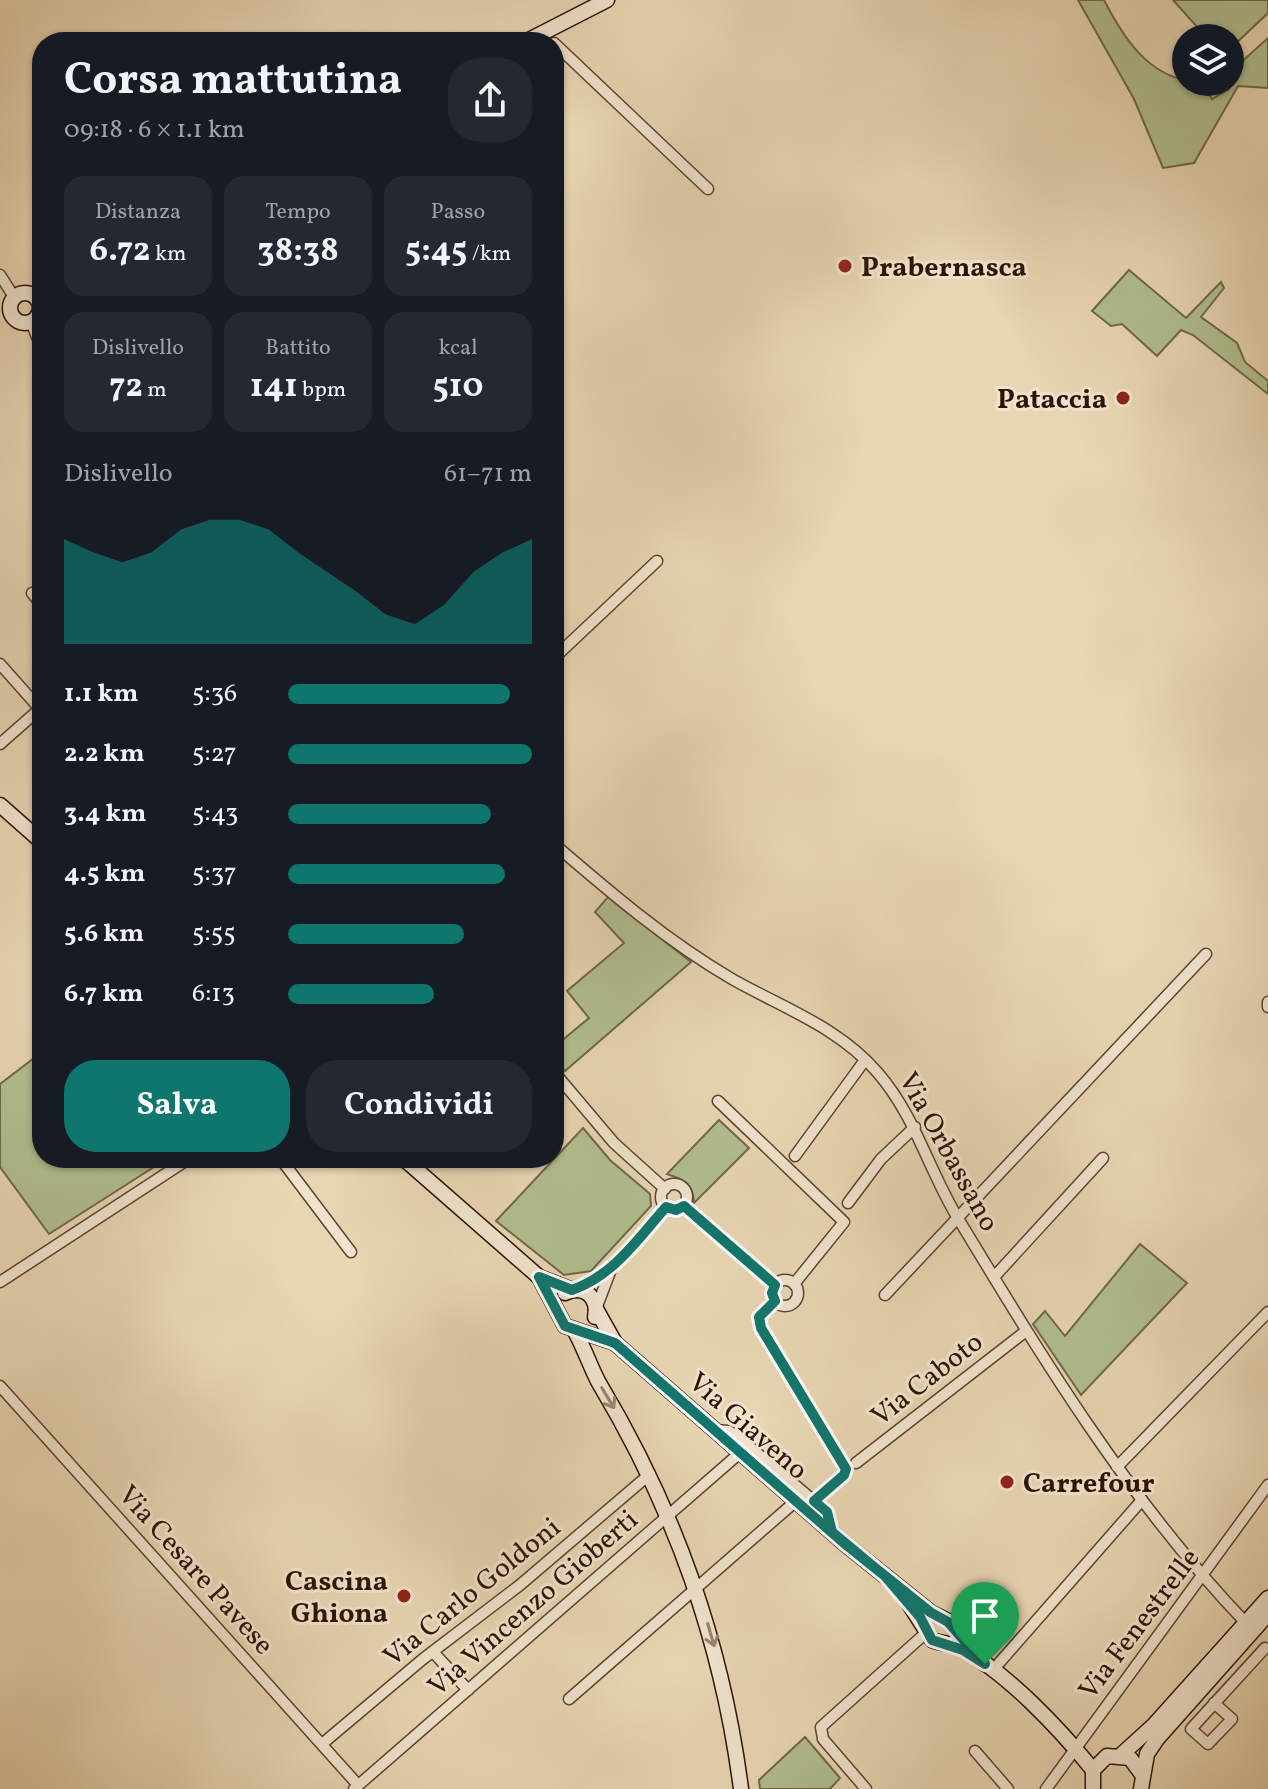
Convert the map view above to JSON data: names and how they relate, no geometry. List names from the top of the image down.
{
  "streets": {
    "main road": ["Via Giaveno"],
    "street": [
      "Via Orbassano",
      "Via Caboto",
      "Via Cesare Pavese",
      "Via Carlo Goldoni",
      "Via Vincenzo Gioberti",
      "Via Fenestrelle"
    ]
  },
  "crossings": [
    ["Via Orbassano", "Via Caboto"],
    ["Via Orbassano", "Via Fenestrelle"],
    ["Via Giaveno", "Via Vincenzo Gioberti"],
    ["Via Giaveno", "Via Fenestrelle"],
    ["Via Cesare Pavese", "Via Carlo Goldoni"],
    ["Via Cesare Pavese", "Via Vincenzo Gioberti"]
  ],
  "places": [
    "Prabernasca",
    "Pataccia",
    "Carrefour",
    "Cascina Ghiona"
  ],
  "page": {
    "heading": ["Corsa mattutina", "09:18 · 6 × 1.1 km"],
    "stats": [
      ["Distanza", "6.72 km"],
      ["Tempo", "38:38"],
      ["Passo", "5:45 /km"],
      ["Dislivello", "72 m"],
      ["Battito", "141 bpm"],
      ["kcal", "510"]
    ],
    "chart": ["Dislivello", "61–71 m"],
    "list": [
      {
        "name": "1.1 km",
        "note": "5:36"
      },
      {
        "name": "2.2 km",
        "note": "5:27"
      },
      {
        "name": "3.4 km",
        "note": "5:43"
      },
      {
        "name": "4.5 km",
        "note": "5:37"
      },
      {
        "name": "5.6 km",
        "note": "5:55"
      },
      {
        "name": "6.7 km",
        "note": "6:13"
      }
    ],
    "buttons": ["Salva", "Condividi"]
  }
}
